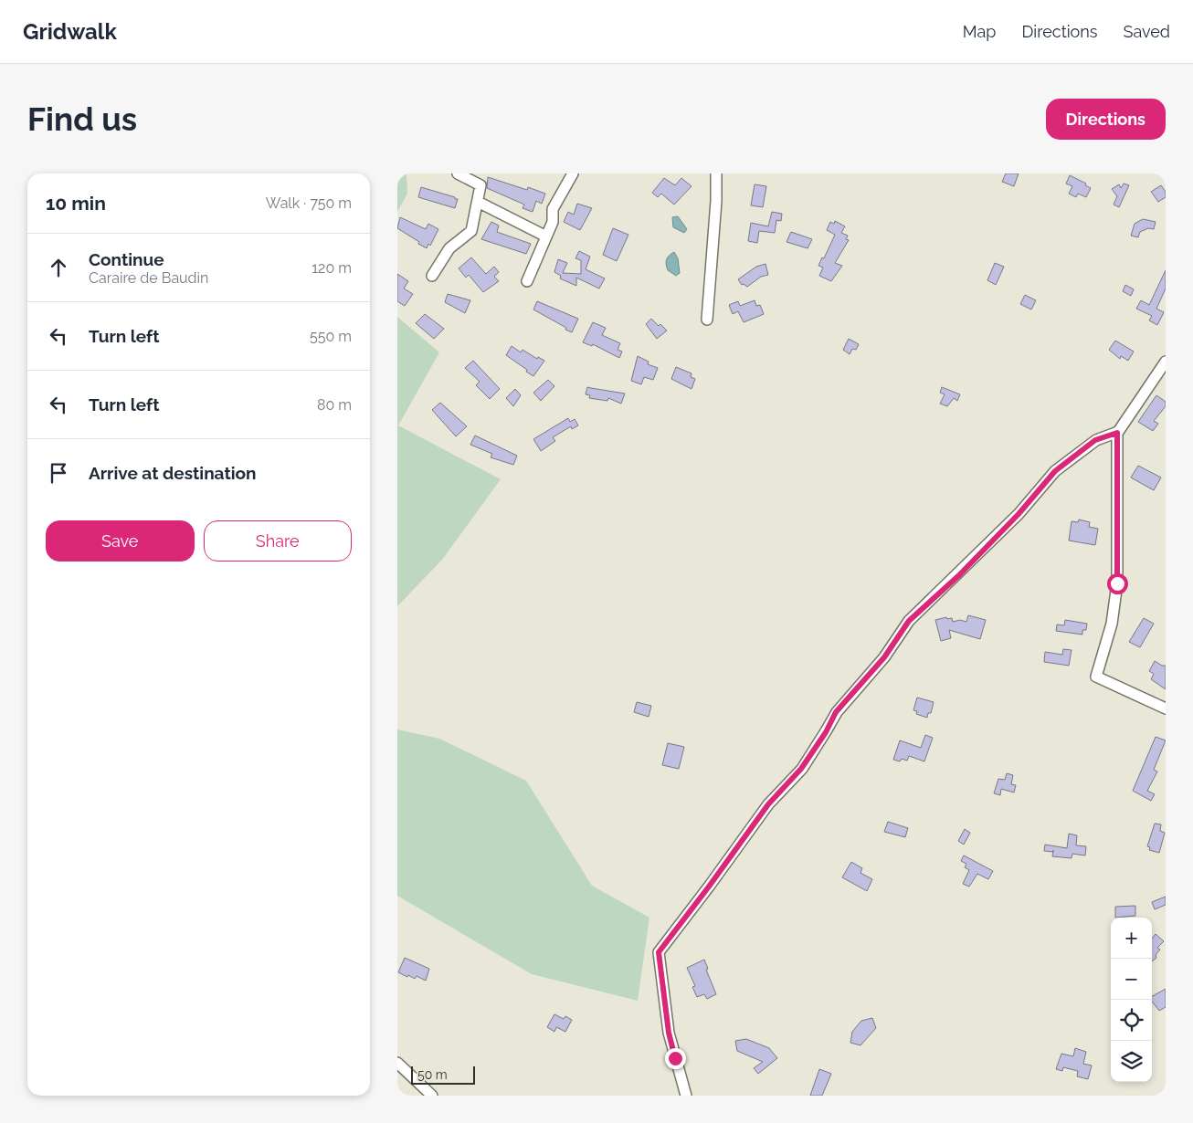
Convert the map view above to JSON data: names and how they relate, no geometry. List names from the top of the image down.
{
  "scale_bar": "50 m",
  "page": {
    "header": "Gridwalk",
    "nav": ["Map", "Directions", "Saved"],
    "buttons": [
      "Directions",
      ["Save", "Share"]
    ],
    "title": "Find us",
    "heading": ["10 min", "Walk · 750 m"],
    "list": [
      ["Continue", "Caraire de Baudin", "120 m"],
      ["Turn left", "550 m"],
      ["Turn left", "80 m"],
      "Arrive at destination"
    ],
    "map_buttons": ["+", "−"],
    "scale": "50 m"
  }
}
